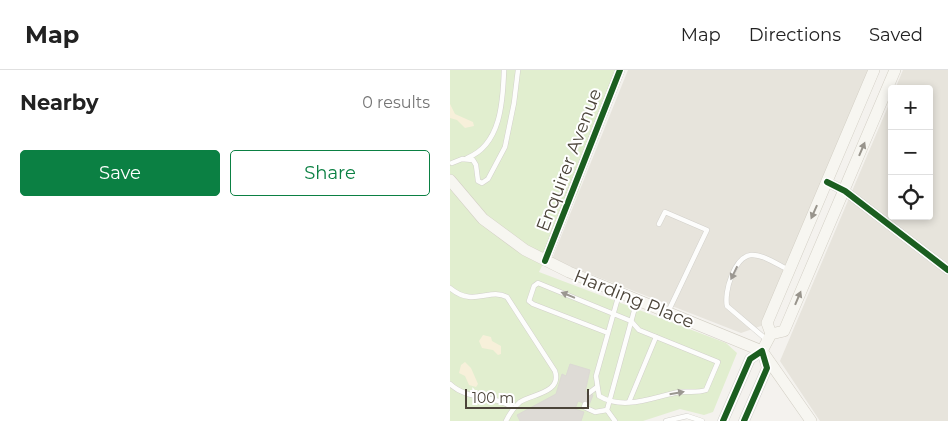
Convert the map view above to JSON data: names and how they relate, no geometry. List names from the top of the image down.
{
  "streets": {
    "main road": ["Harding Place"],
    "street": ["Enquirer Avenue"]
  },
  "crossings": [
    ["Enquirer Avenue", "Harding Place"]
  ],
  "scale_bar": "100 m",
  "page": {
    "header": "Map",
    "nav": ["Map", "Directions", "Saved"],
    "heading": ["Nearby", "0 results"],
    "map_buttons": ["+", "−"],
    "buttons": ["Save", "Share"],
    "scale": "100 m"
  }
}
